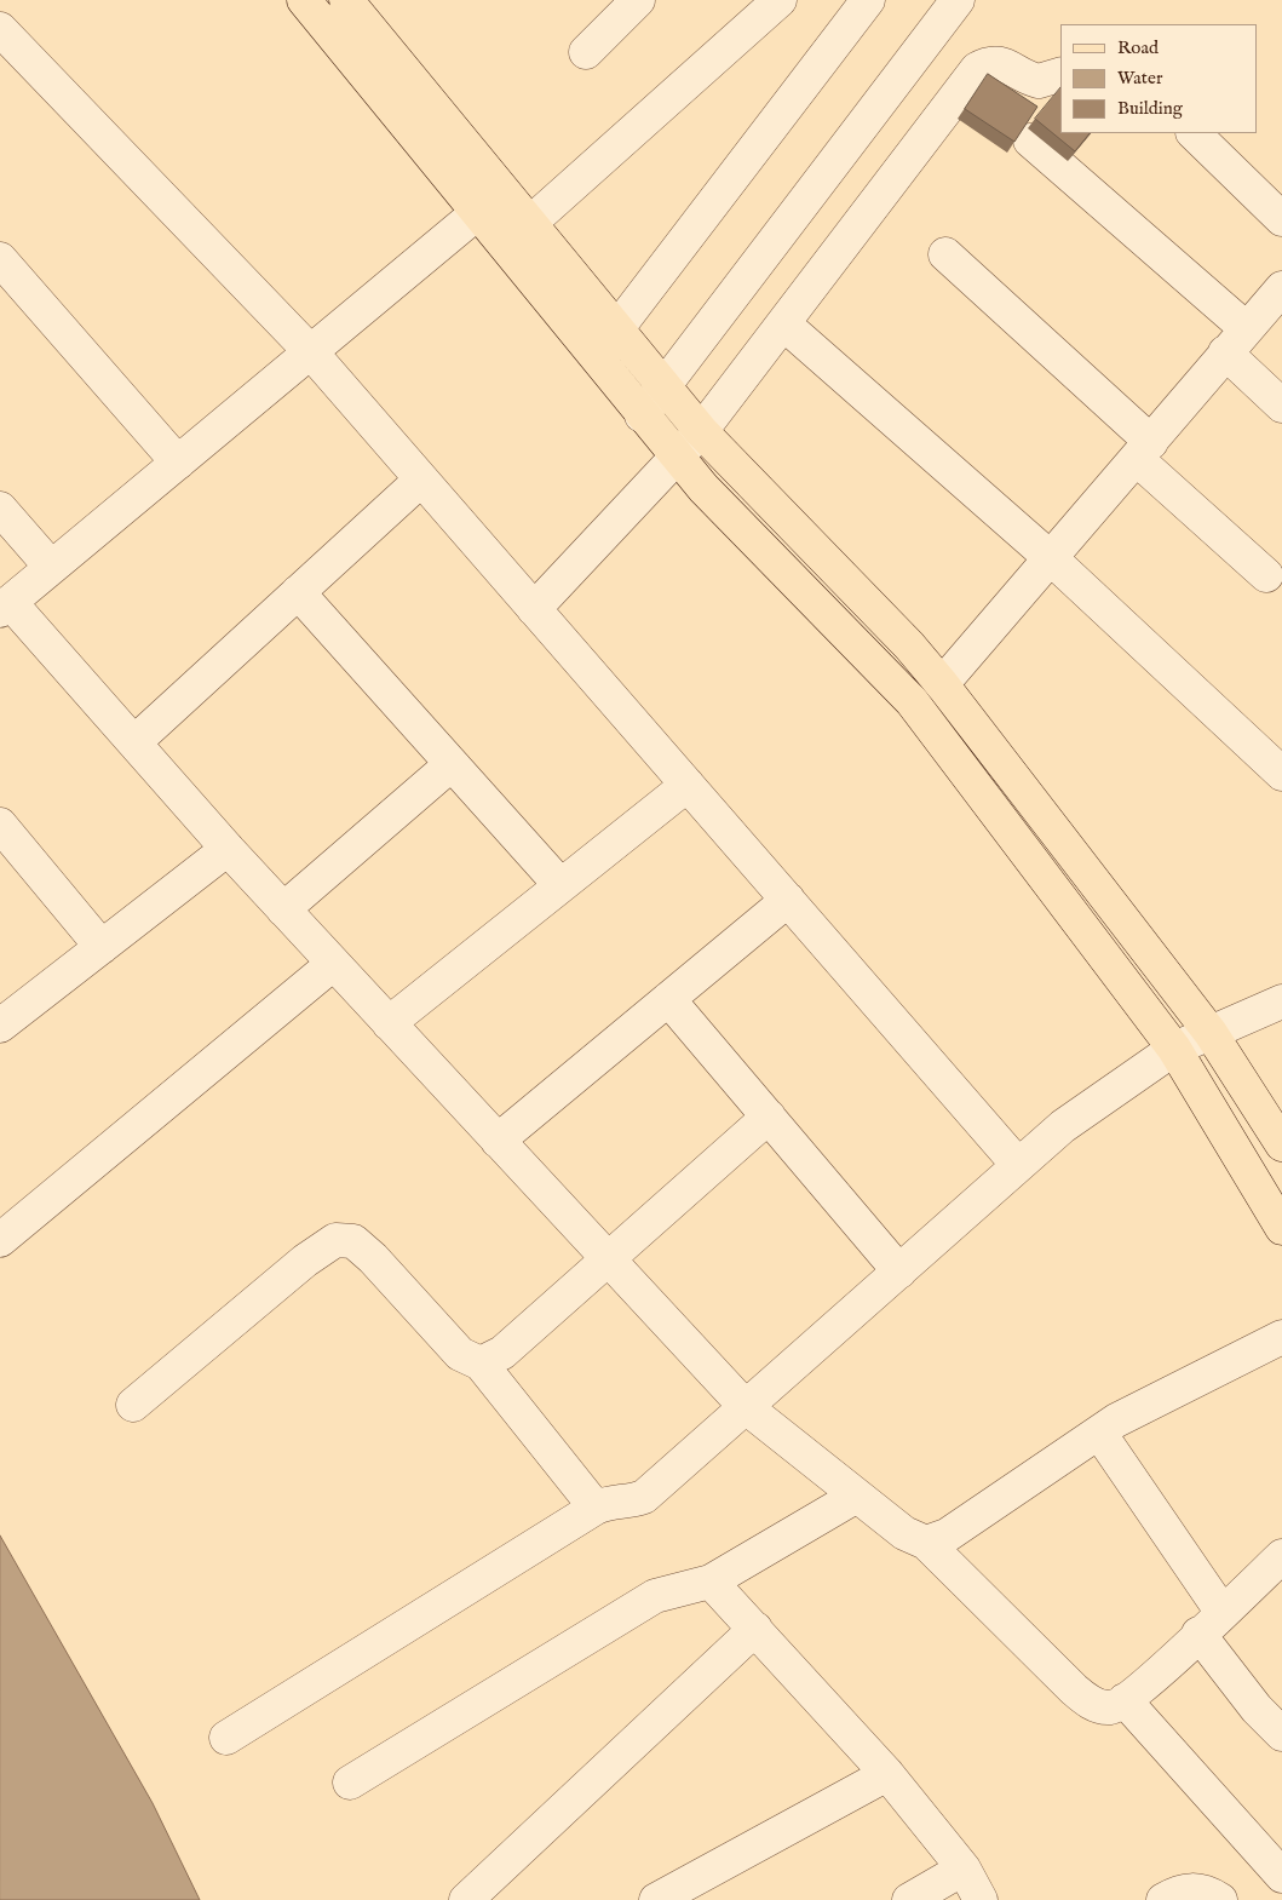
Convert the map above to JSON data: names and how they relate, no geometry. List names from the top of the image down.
{
  "legend": ["Road", "Water", "Building"]
}
